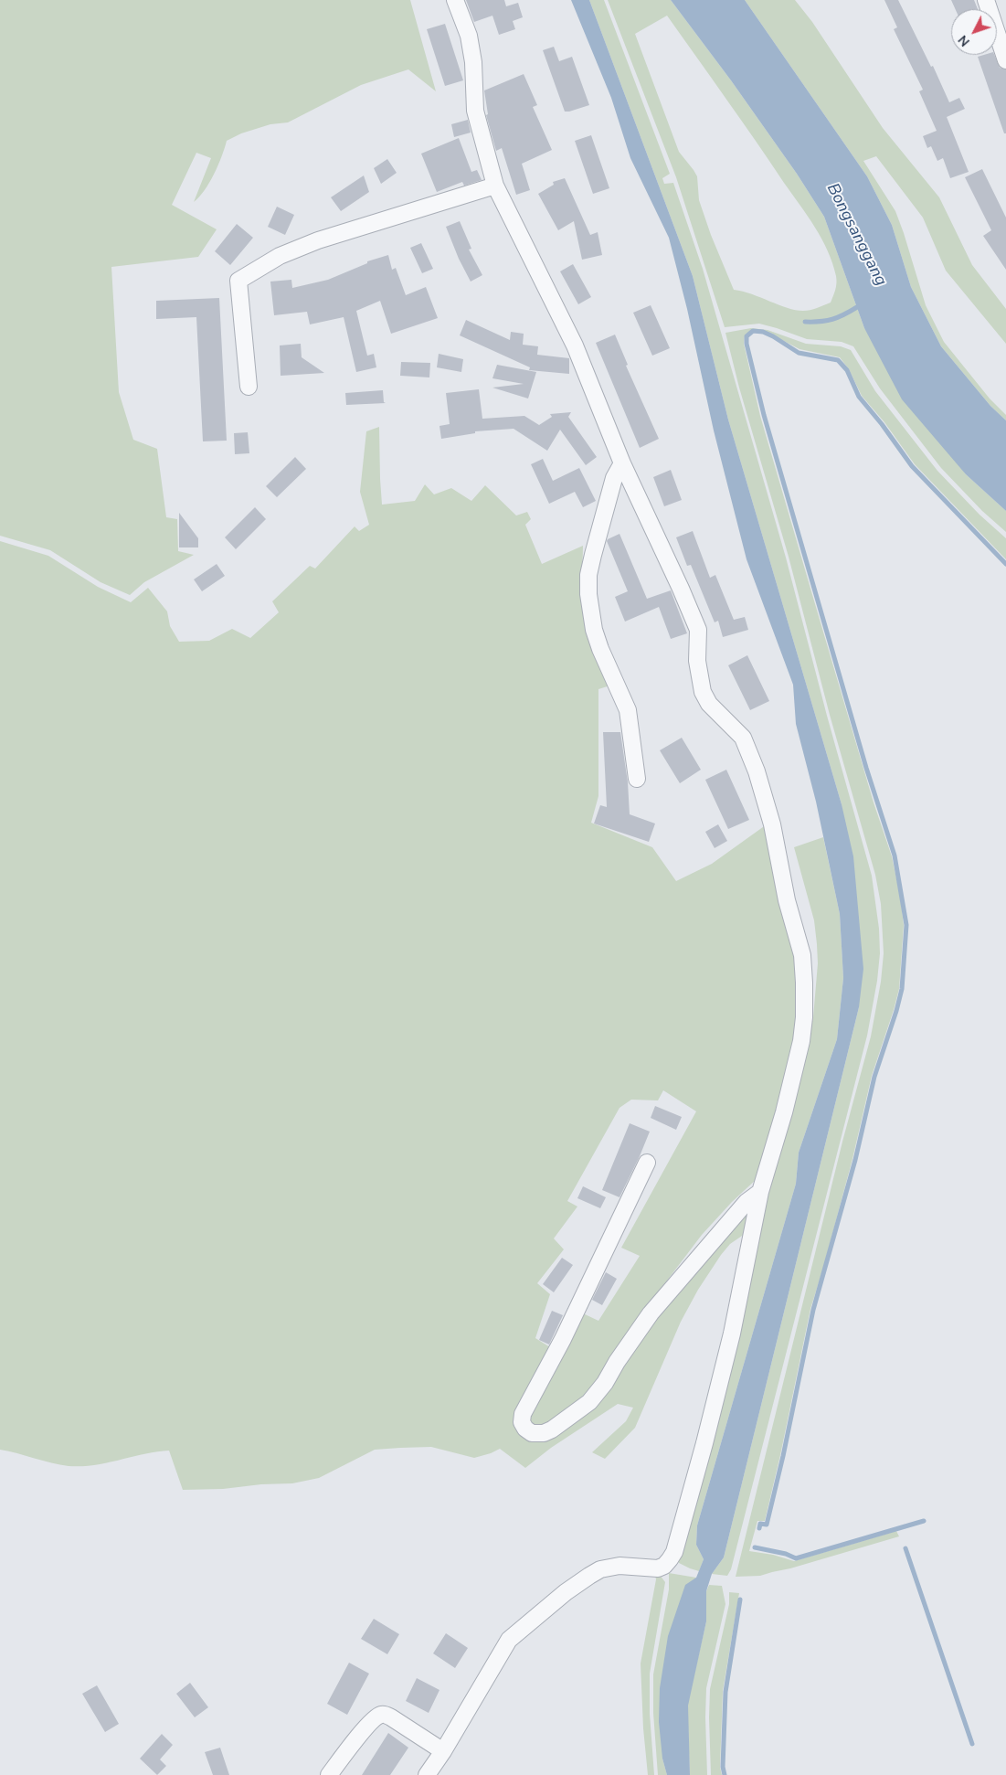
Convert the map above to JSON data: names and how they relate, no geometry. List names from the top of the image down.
{
  "water": ["Bongsanggang"],
  "north": "bottom left"
}
